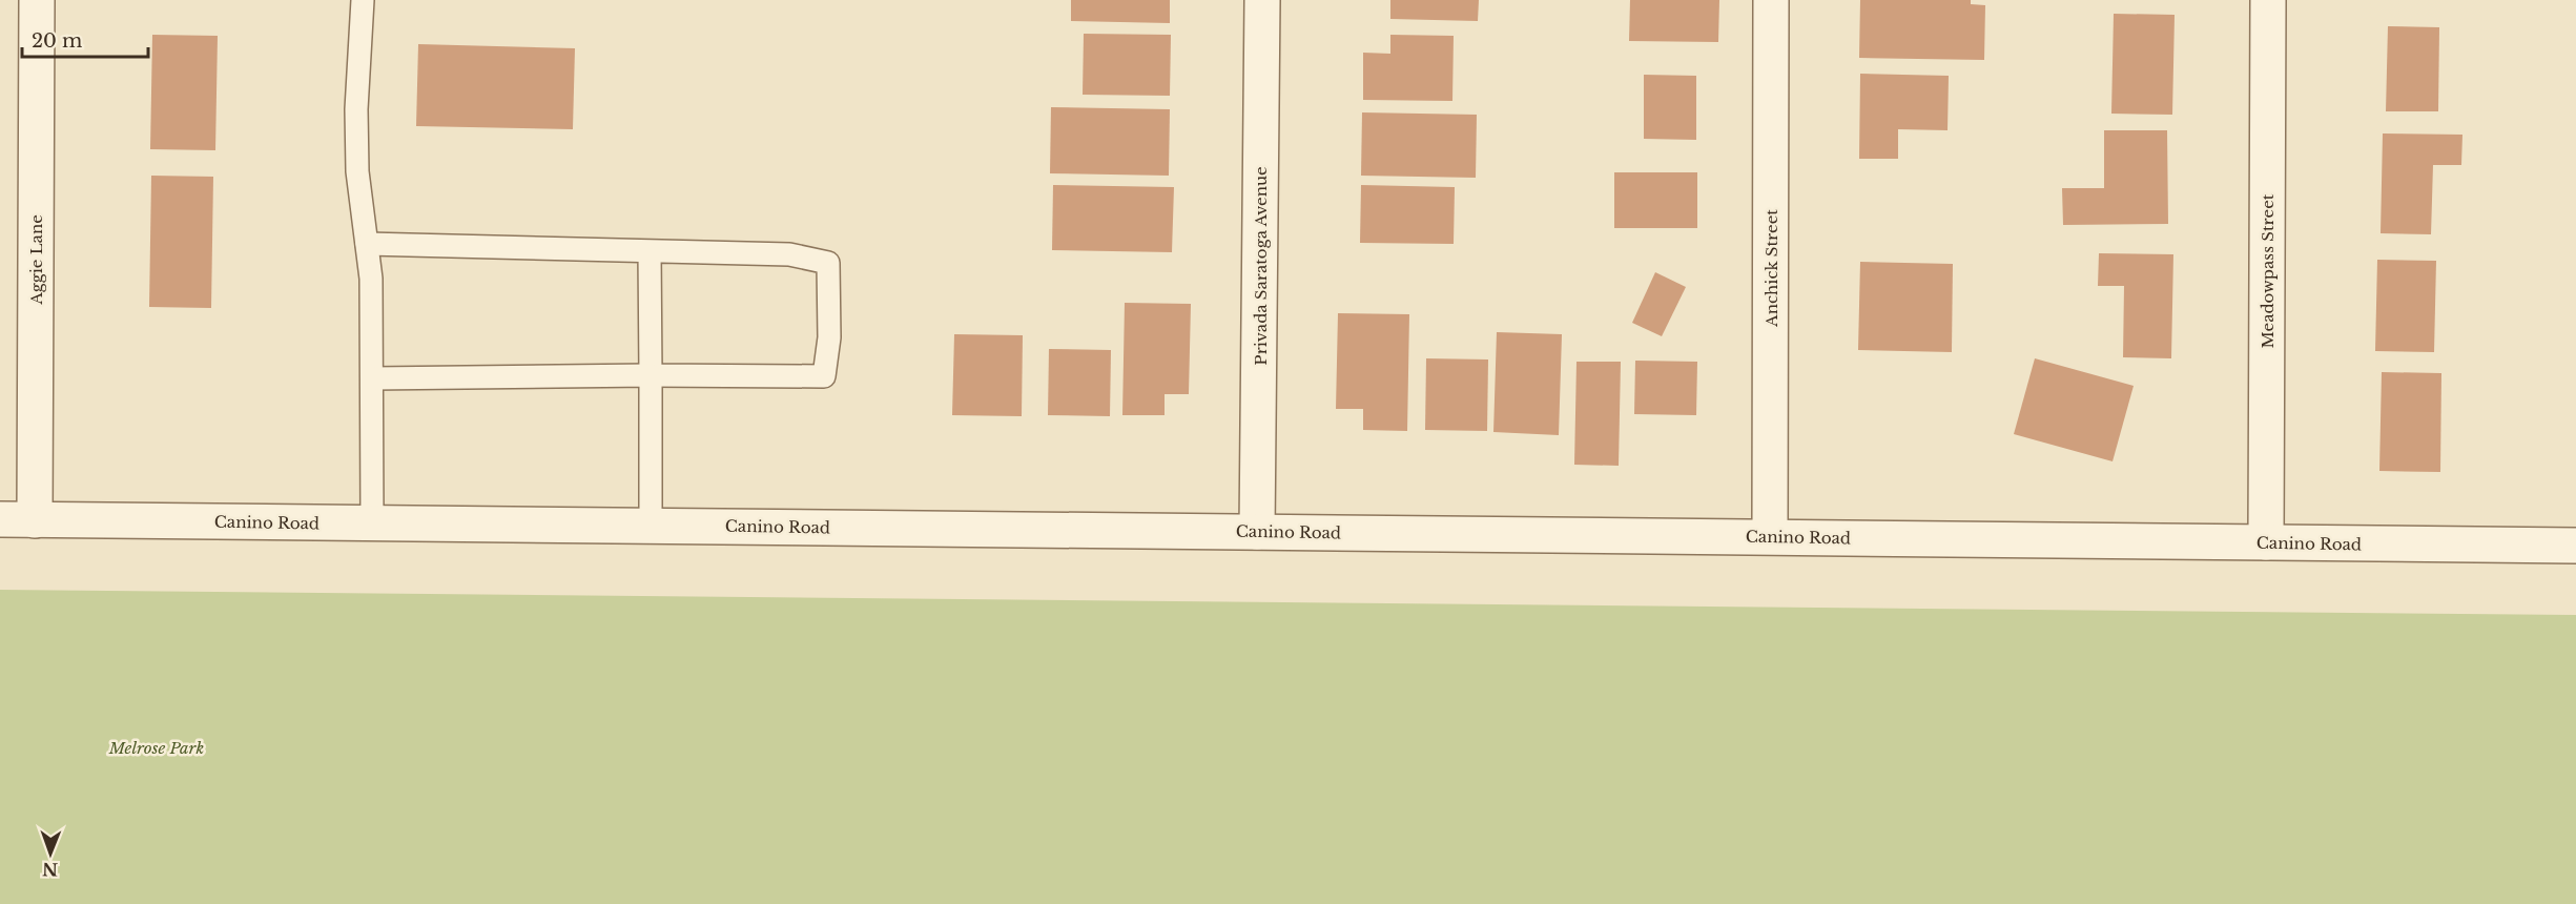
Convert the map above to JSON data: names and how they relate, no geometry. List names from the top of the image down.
{
  "streets": {
    "street": [
      "Aggie Lane",
      "Privada Saratoga Avenue",
      "Anchick Street",
      "Meadowpass Street",
      "Canino Road"
    ]
  },
  "crossings": [
    ["Aggie Lane", "Canino Road"],
    ["Privada Saratoga Avenue", "Canino Road"],
    ["Anchick Street", "Canino Road"],
    ["Meadowpass Street", "Canino Road"]
  ],
  "parks": ["Melrose Park"],
  "scale_bar": "20 m",
  "north": "bottom"
}
